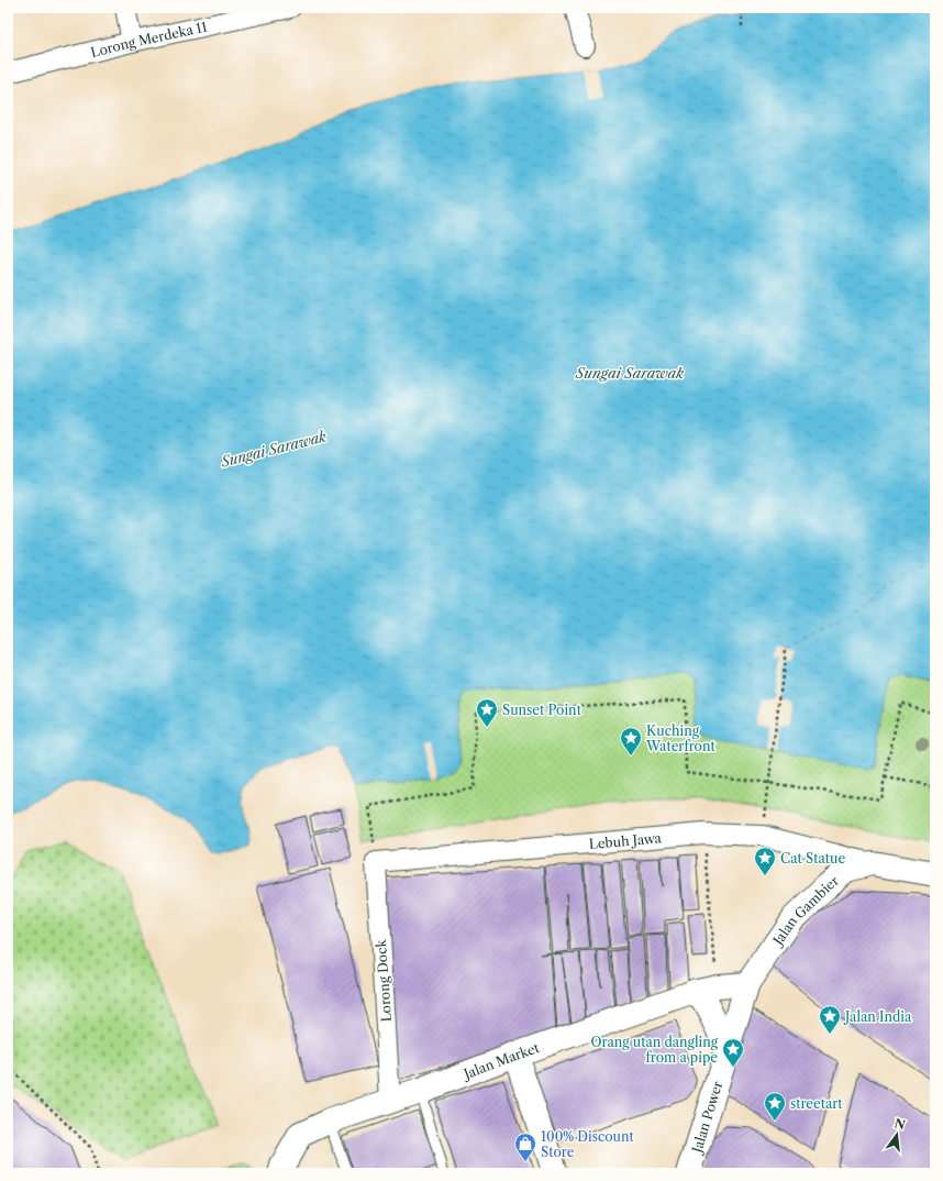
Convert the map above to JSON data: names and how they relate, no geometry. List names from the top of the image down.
{
  "streets": {
    "main road": ["Jalan Gambier", "Jalan Market", "Jalan Power"],
    "street": ["Lorong Merdeka 11", "Lebuh Jawa", "Lorong Dock"]
  },
  "crossings": [
    ["Lebuh Jawa", "Jalan Gambier"],
    ["Lebuh Jawa", "Lorong Dock"],
    ["Jalan Gambier", "Jalan Market"],
    ["Jalan Gambier", "Jalan Power"],
    ["Lorong Dock", "Jalan Market"],
    ["Jalan Market", "Jalan Power"]
  ],
  "water": ["Sungai Sarawak"],
  "places": {
    "place": [
      "Sunset Point",
      "Kuching Waterfront",
      "Cat Statue",
      "Jalan India",
      "Orang utan dangling from a pipe",
      "streetart"
    ],
    "shop": ["100% Discount Store"]
  },
  "north": "top"
}
